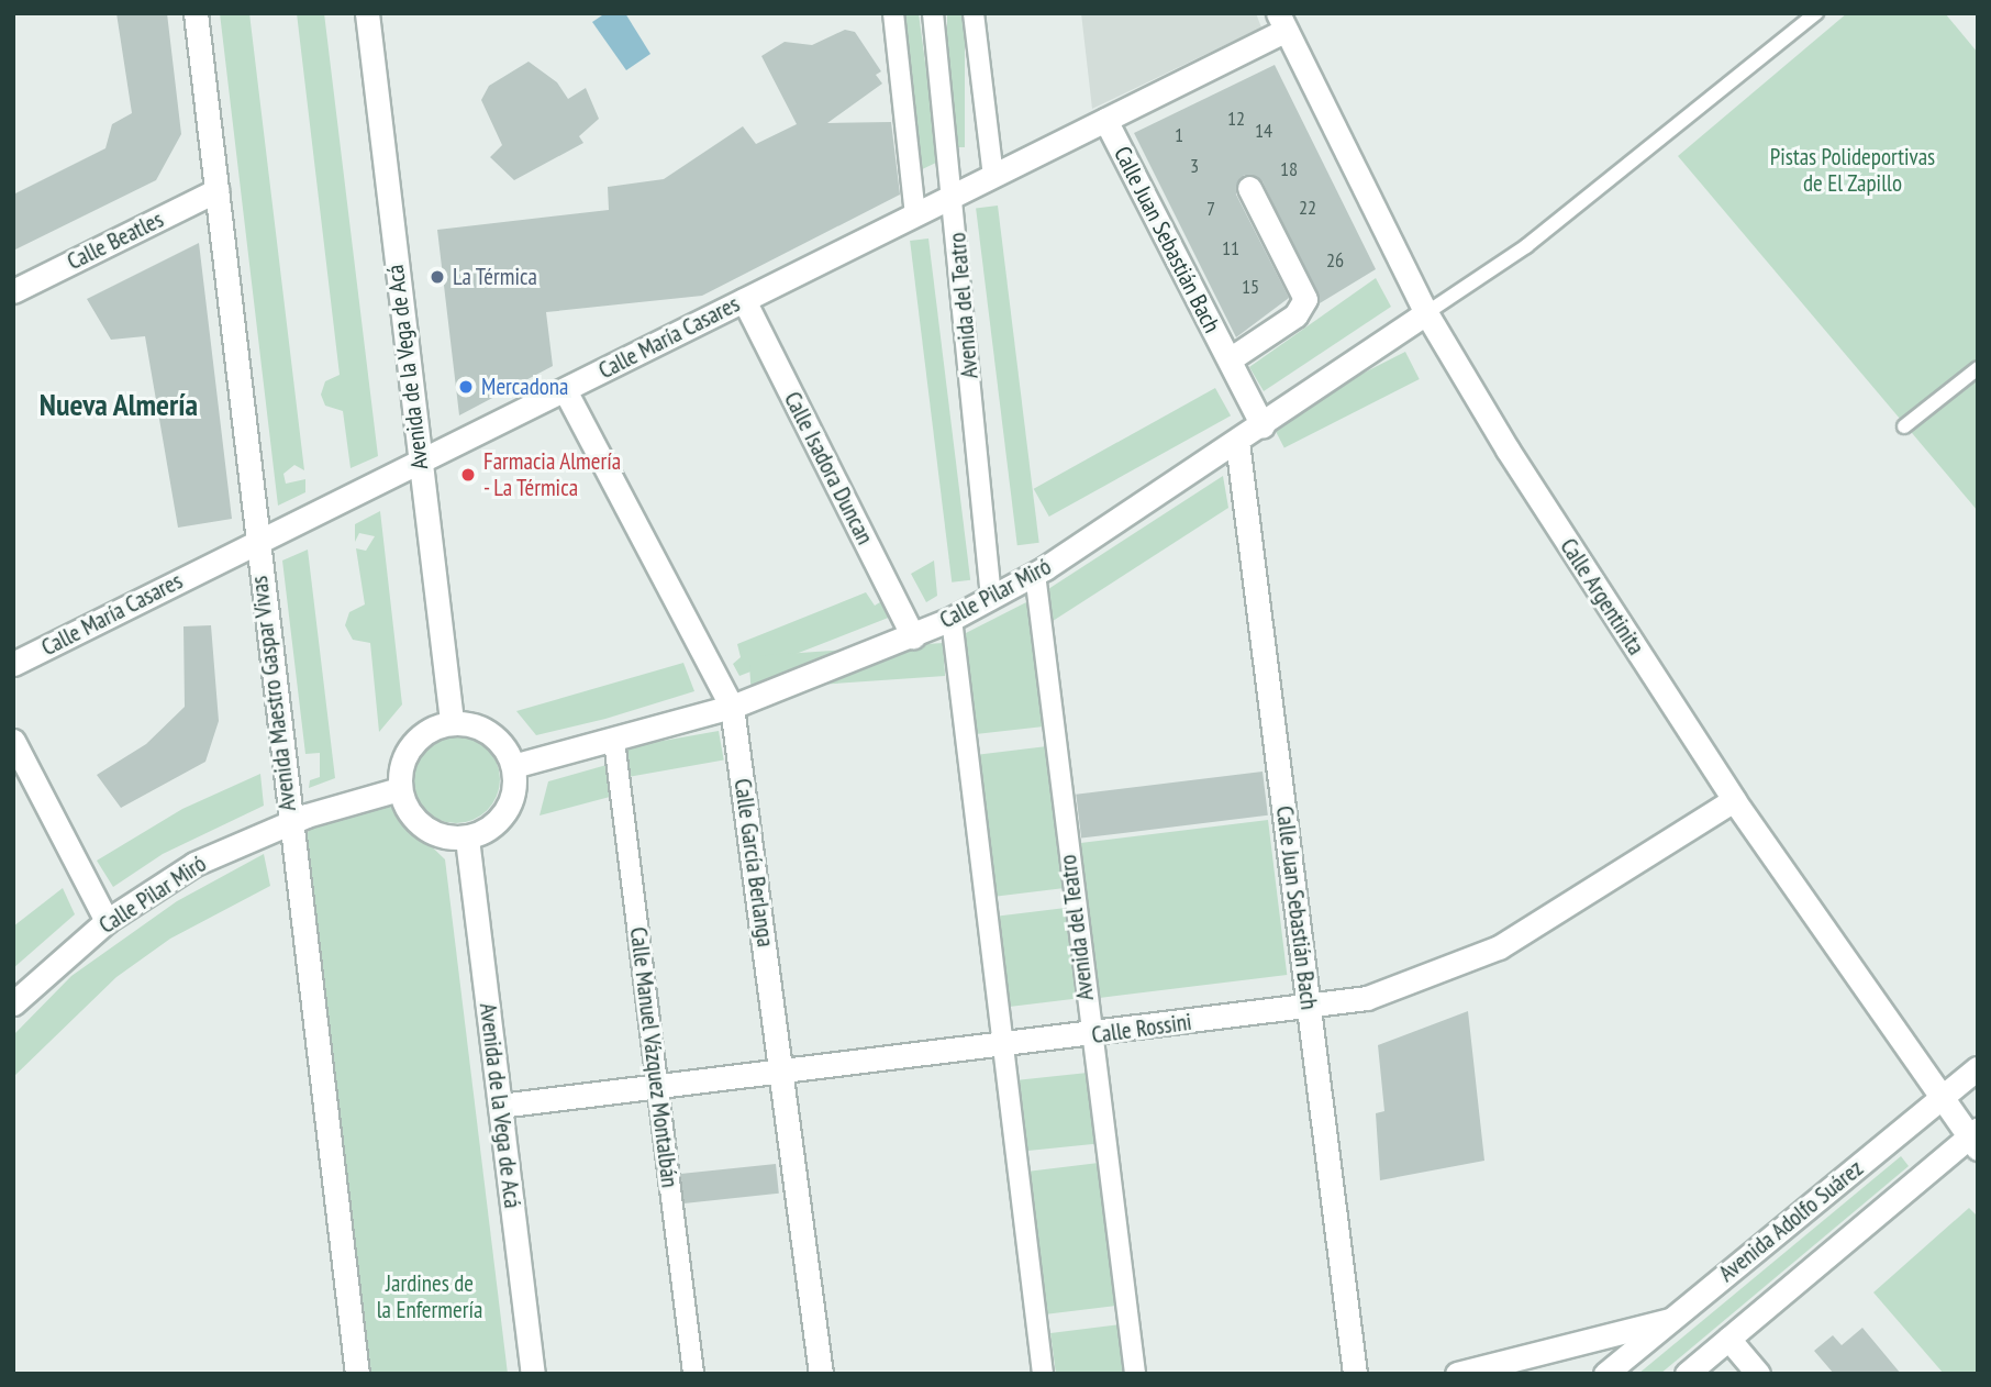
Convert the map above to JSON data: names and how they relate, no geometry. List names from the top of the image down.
{
  "streets": {
    "street": [
      "Calle Juan Sebastián Bach",
      "Calle Beatles",
      "Avenida del Teatro",
      "Calle María Casares",
      "Avenida de la Vega de Acá",
      "Calle Isadora Duncan",
      "Calle Pilar Miró",
      "Calle Argentinita",
      "Avenida Maestro Gaspar Vivas",
      "Calle García Berlanga",
      "Calle Rossini",
      "Calle Manuel Vázquez Montalbán",
      "Avenida Adolfo Suárez"
    ]
  },
  "crossings": [
    ["Calle Juan Sebastián Bach", "Calle María Casares"],
    ["Calle Juan Sebastián Bach", "Calle Pilar Miró"],
    ["Calle Juan Sebastián Bach", "Calle Rossini"],
    ["Calle Beatles", "Avenida Maestro Gaspar Vivas"],
    ["Avenida del Teatro", "Calle María Casares"],
    ["Avenida del Teatro", "Calle Pilar Miró"],
    ["Avenida del Teatro", "Calle Rossini"],
    ["Calle María Casares", "Avenida de la Vega de Acá"],
    ["Calle María Casares", "Calle Isadora Duncan"],
    ["Calle María Casares", "Calle Argentinita"],
    ["Calle María Casares", "Avenida Maestro Gaspar Vivas"],
    ["Calle María Casares", "Calle García Berlanga"],
    ["Avenida de la Vega de Acá", "Calle Pilar Miró"],
    ["Avenida de la Vega de Acá", "Calle Rossini"],
    ["Calle Isadora Duncan", "Calle Pilar Miró"],
    ["Calle Pilar Miró", "Calle Argentinita"],
    ["Calle Pilar Miró", "Avenida Maestro Gaspar Vivas"],
    ["Calle Pilar Miró", "Calle García Berlanga"],
    ["Calle Pilar Miró", "Calle Manuel Vázquez Montalbán"],
    ["Calle Argentinita", "Calle Rossini"],
    ["Calle Argentinita", "Avenida Adolfo Suárez"],
    ["Calle García Berlanga", "Calle Rossini"],
    ["Calle Rossini", "Calle Manuel Vázquez Montalbán"]
  ],
  "districts": ["Nueva Almería"],
  "parks": ["Pistas Polideportivas de El Zapillo", "Jardines de la Enfermería"],
  "places": ["La Térmica", "Mercadona", "Farmacia Almería - La Térmica"],
  "house_numbers": [
    "12",
    "14",
    "1",
    "3",
    "18",
    "22",
    "7",
    "11",
    "26",
    "15"
  ]
}
